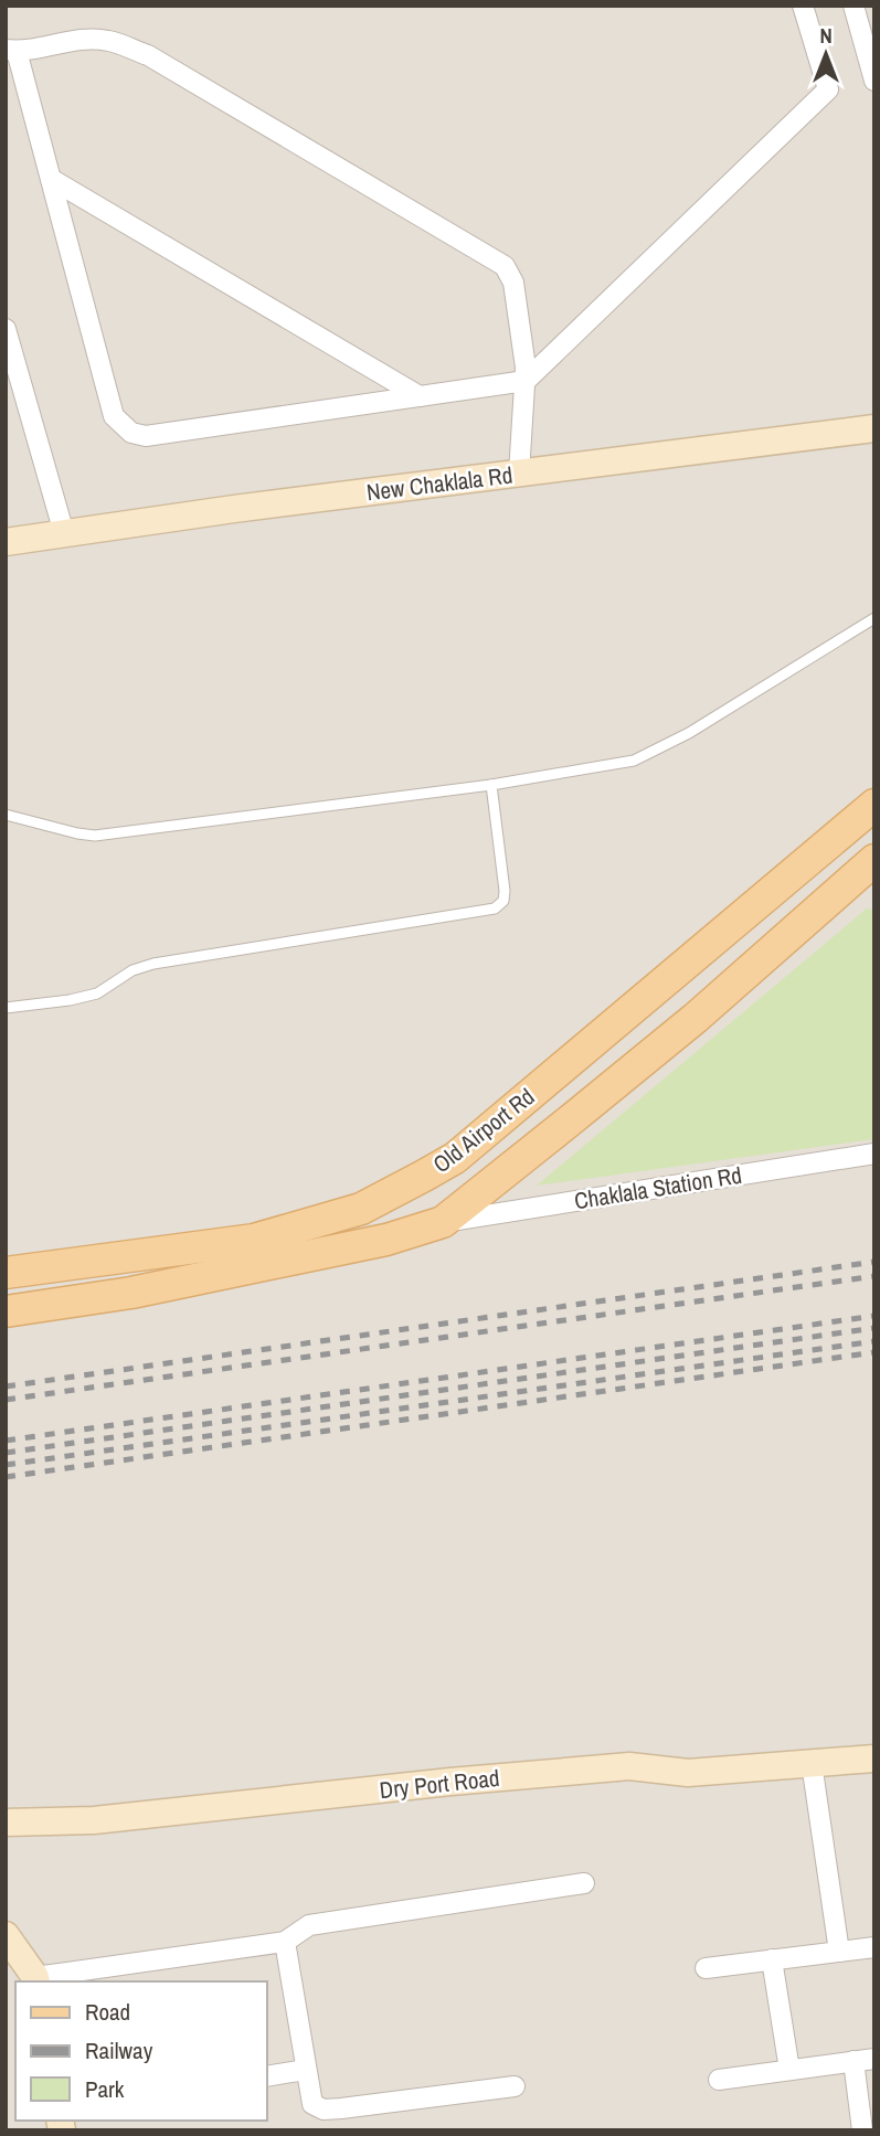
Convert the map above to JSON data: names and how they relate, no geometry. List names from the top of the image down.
{
  "streets": {
    "main road": ["Old Airport Rd"],
    "street": ["New Chaklala Rd", "Chaklala Station Rd", "Dry Port Road"]
  },
  "crossings": [
    ["Old Airport Rd", "Chaklala Station Rd"]
  ],
  "legend": ["Road", "Railway", "Park"],
  "north": "top"
}
